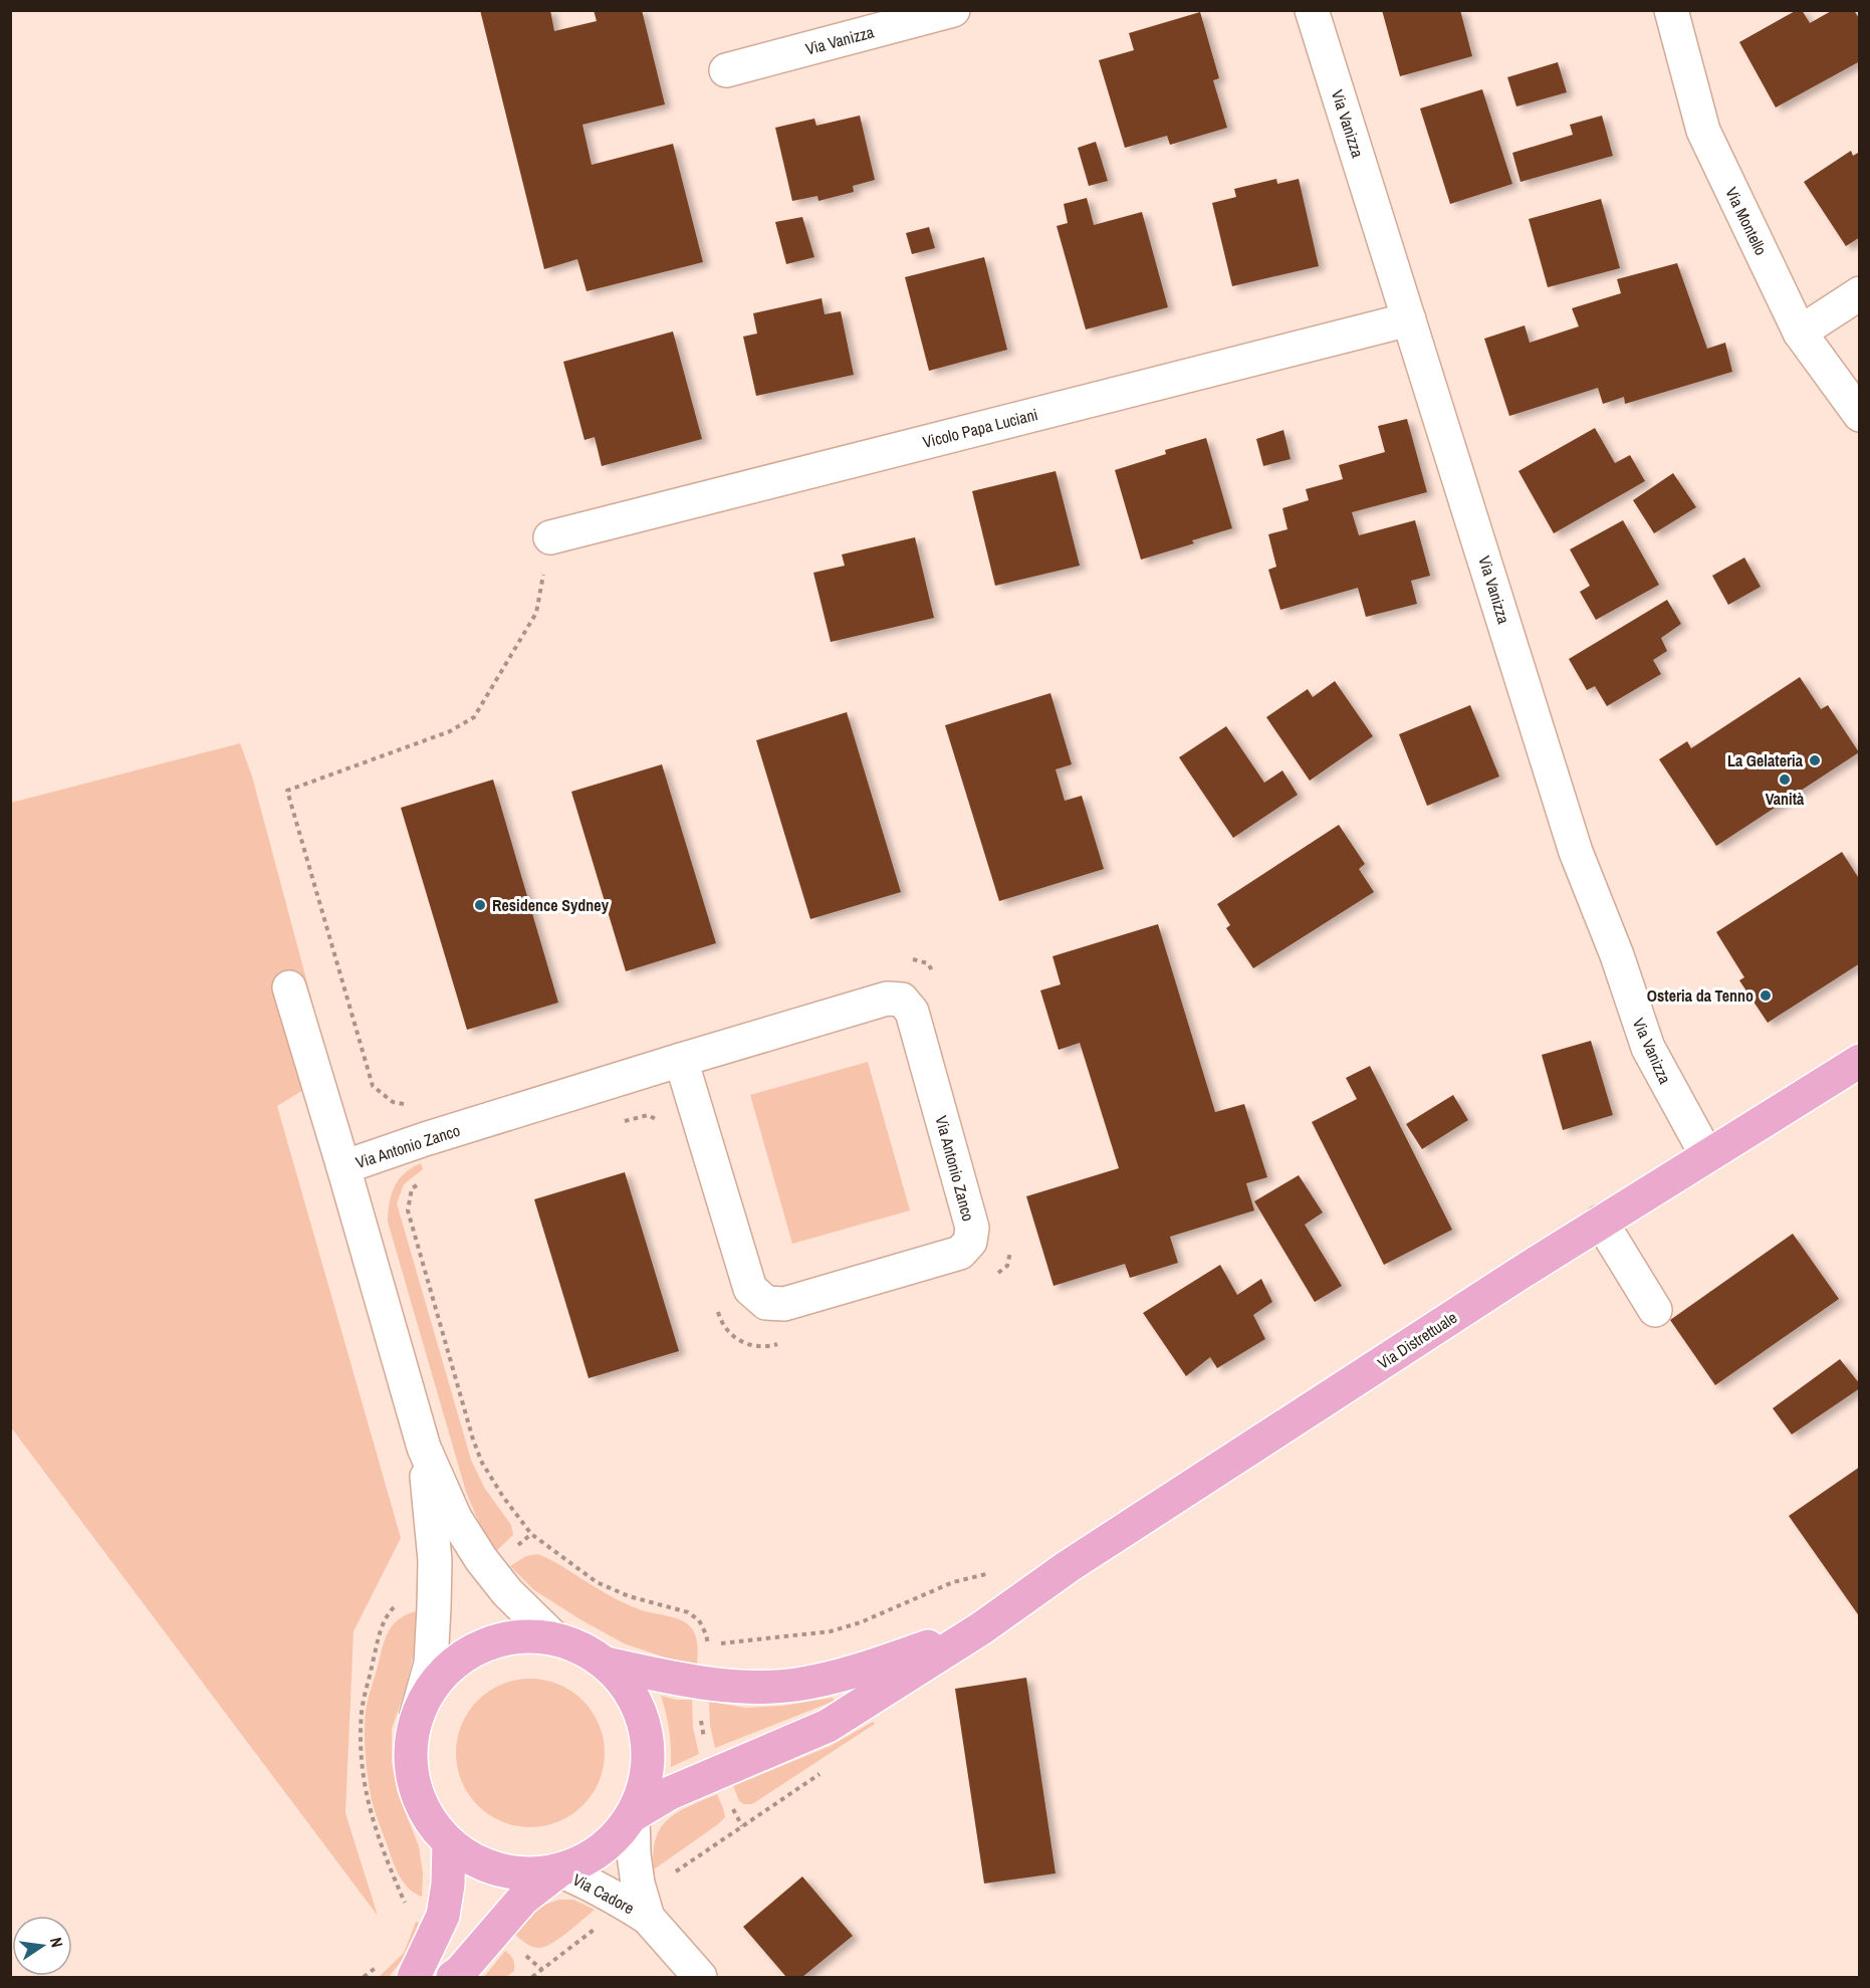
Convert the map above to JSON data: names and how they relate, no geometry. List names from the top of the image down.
{
  "streets": {
    "main road": ["Via Distrettuale"],
    "street": [
      "Via Vanizza",
      "Via Montello",
      "Vicolo Papa Luciani",
      "Via Antonio Zanco",
      "Via Cadore"
    ]
  },
  "crossings": [
    ["Via Vanizza", "Vicolo Papa Luciani"],
    ["Via Vanizza", "Via Distrettuale"]
  ],
  "places": [
    "La Gelateria",
    "Vanità",
    "Residence Sydney",
    "Osteria da Tenno"
  ],
  "north": "right"
}
